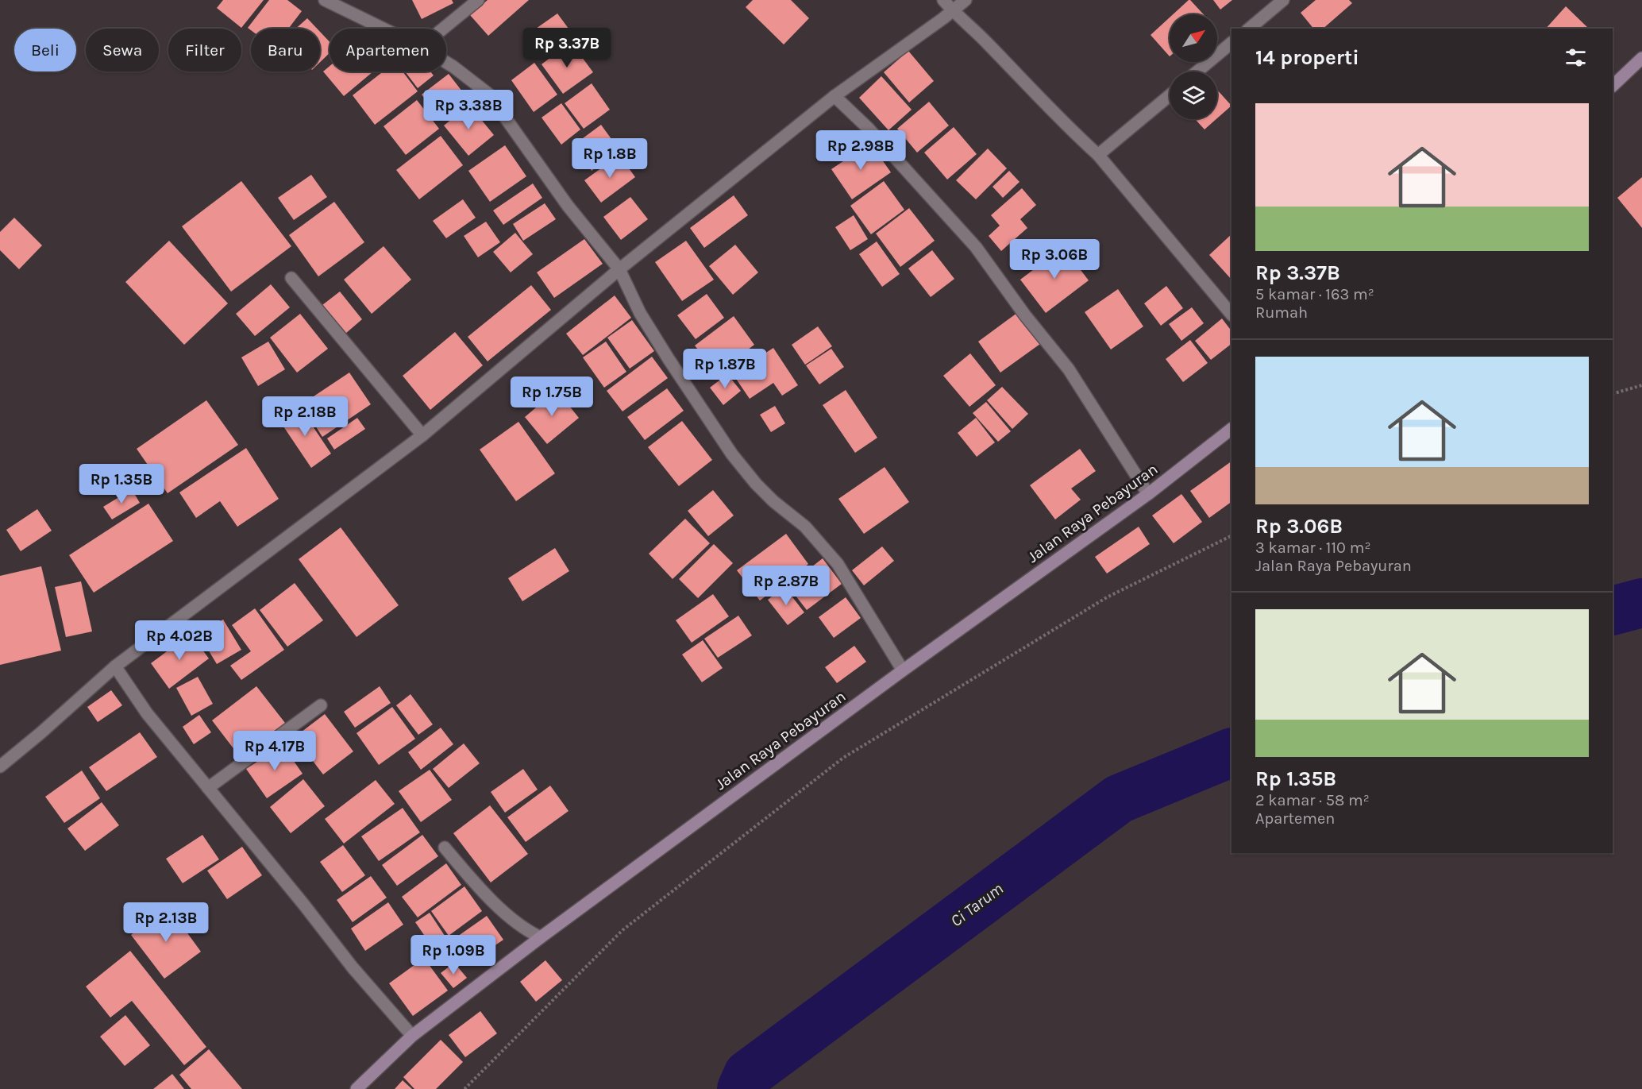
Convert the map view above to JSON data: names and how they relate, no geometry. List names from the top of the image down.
{
  "streets": {
    "main road": ["Jalan Raya Pebayuran"]
  },
  "water": ["Ci Tarum"],
  "north": "top right",
  "page": {
    "price": [
      "Rp 3.37B",
      "Rp 3.38B",
      "Rp 2.98B",
      "Rp 1.8B",
      "Rp 3.06B",
      "Rp 1.87B",
      "Rp 1.75B",
      "Rp 2.18B",
      "Rp 1.35B",
      "Rp 2.87B",
      "Rp 4.02B",
      "Rp 4.17B",
      "Rp 2.13B",
      "Rp 1.09B"
    ],
    "chip": [
      "Beli",
      "Sewa",
      "Filter",
      "Baru",
      "Apartemen"
    ],
    "heading": "14 properti",
    "list": [
      {
        "name": "Rp 3.37B",
        "note": "5 kamar · 163 m² · Rumah"
      },
      {
        "name": "Rp 3.06B",
        "note": "3 kamar · 110 m² · Jalan Raya Pebayuran"
      },
      {
        "name": "Rp 1.35B",
        "note": "2 kamar · 58 m² · Apartemen"
      }
    ]
  }
}
